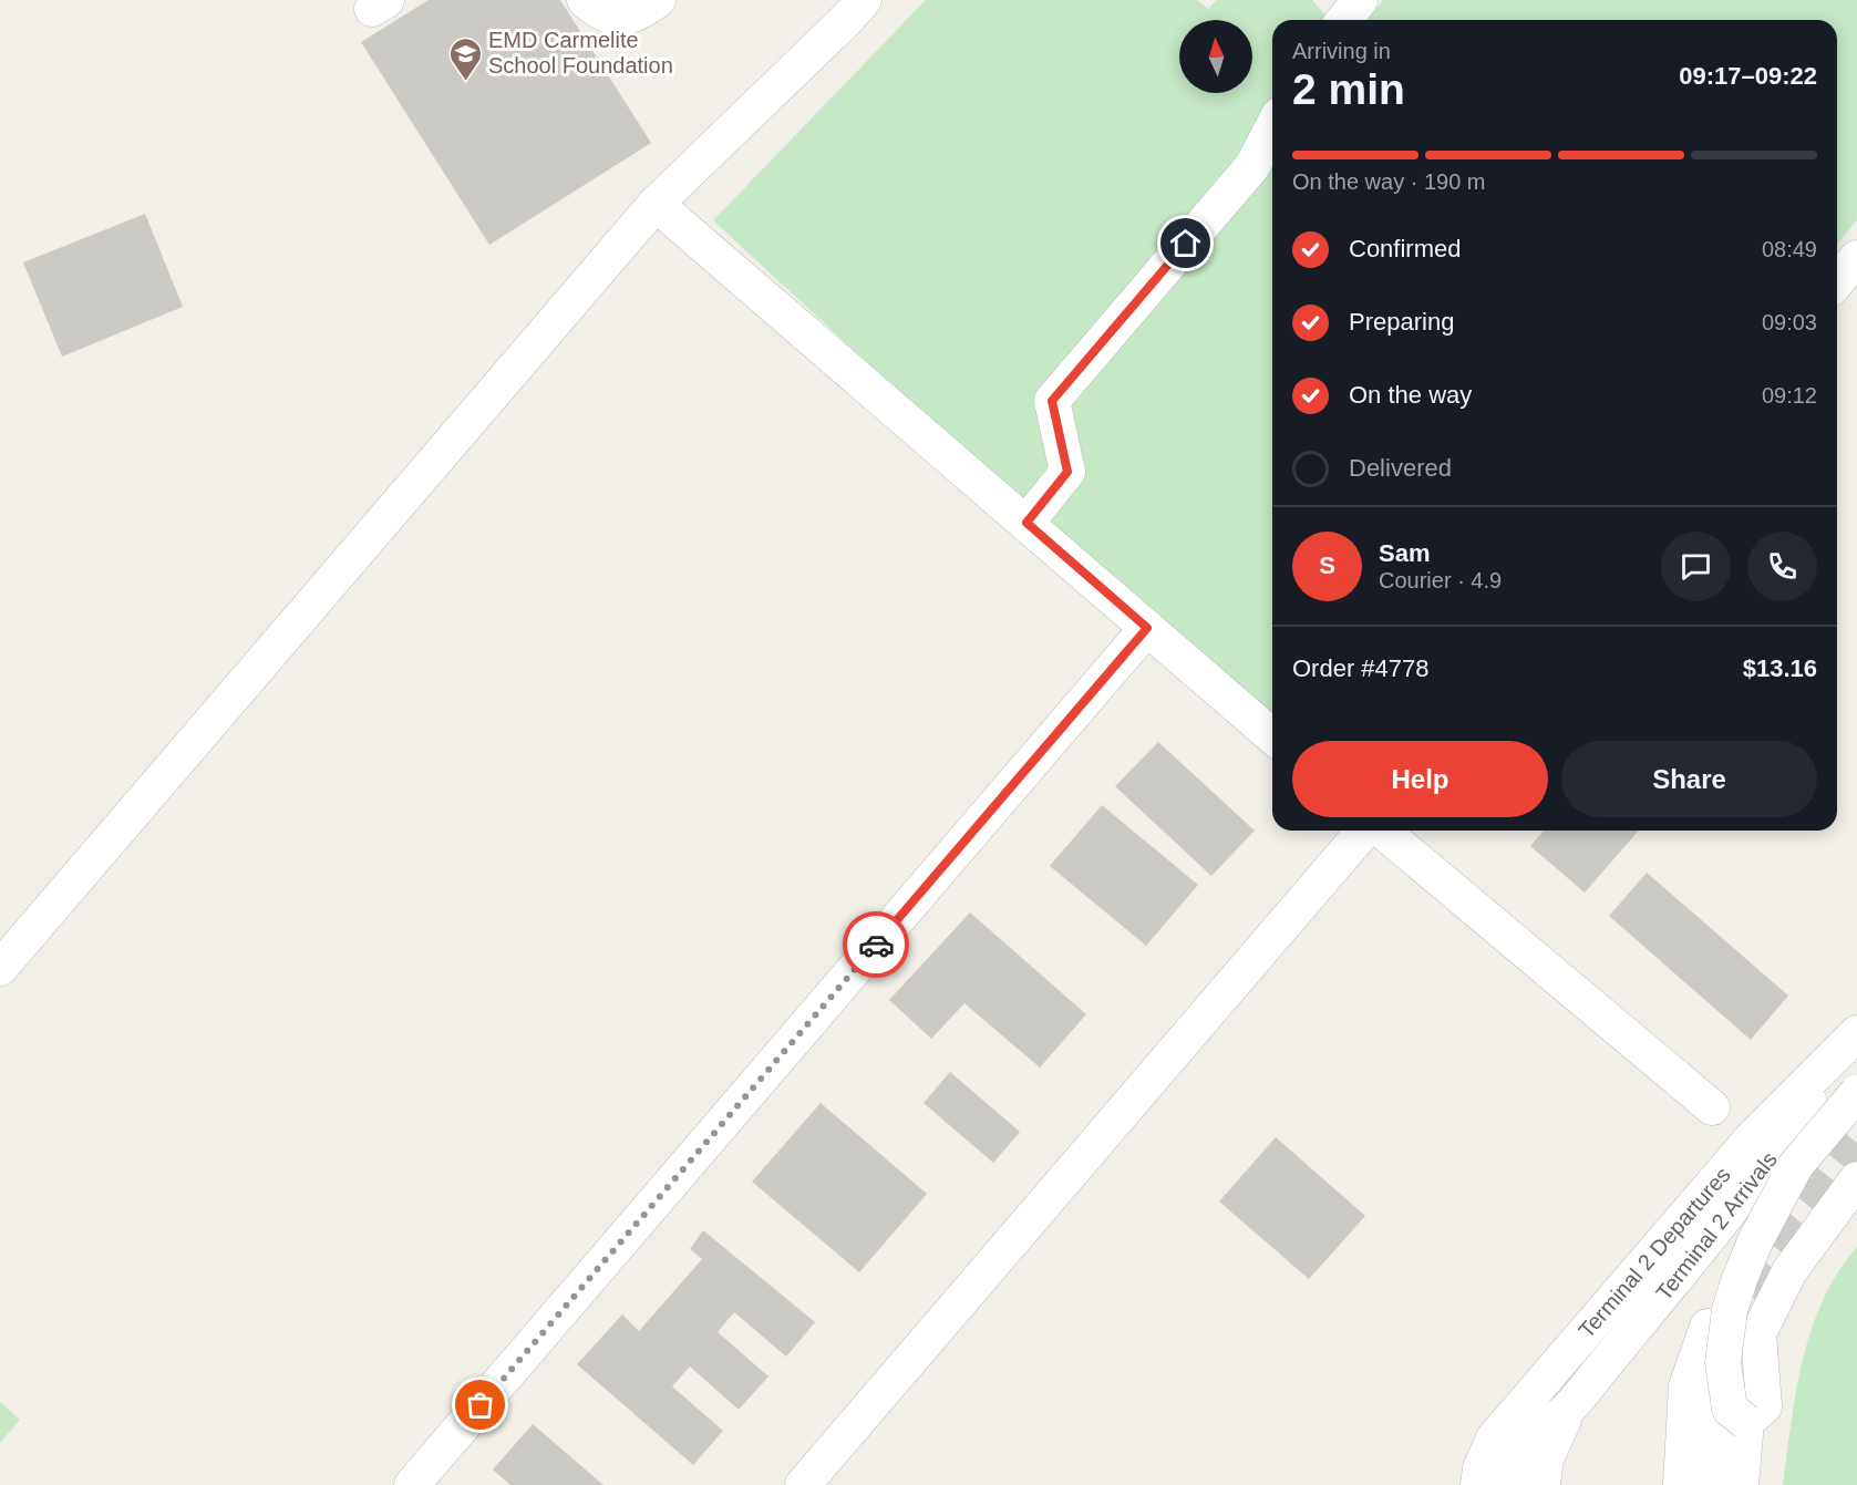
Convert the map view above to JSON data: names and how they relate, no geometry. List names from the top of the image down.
{
  "streets": {
    "street": ["Terminal 2 Arrivals", "Terminal 2 Departures"]
  },
  "crossings": [
    ["Terminal 2 Arrivals", "Terminal 2 Departures"]
  ],
  "places": {
    "school or university": ["EMD Carmelite School Foundation"]
  },
  "north": "top",
  "page": {
    "heading": ["2 min", "Arriving in", "09:17–09:22"],
    "panel": [
      "Sam",
      "Courier · 4.9",
      "Order #4778",
      "$13.16"
    ],
    "bar": "On the way · 190 m",
    "list": [
      ["Confirmed", "08:49"],
      ["Preparing", "09:03"],
      ["On the way", "09:12"],
      "Delivered"
    ],
    "round": "S",
    "buttons": ["Help", "Share"]
  }
}
